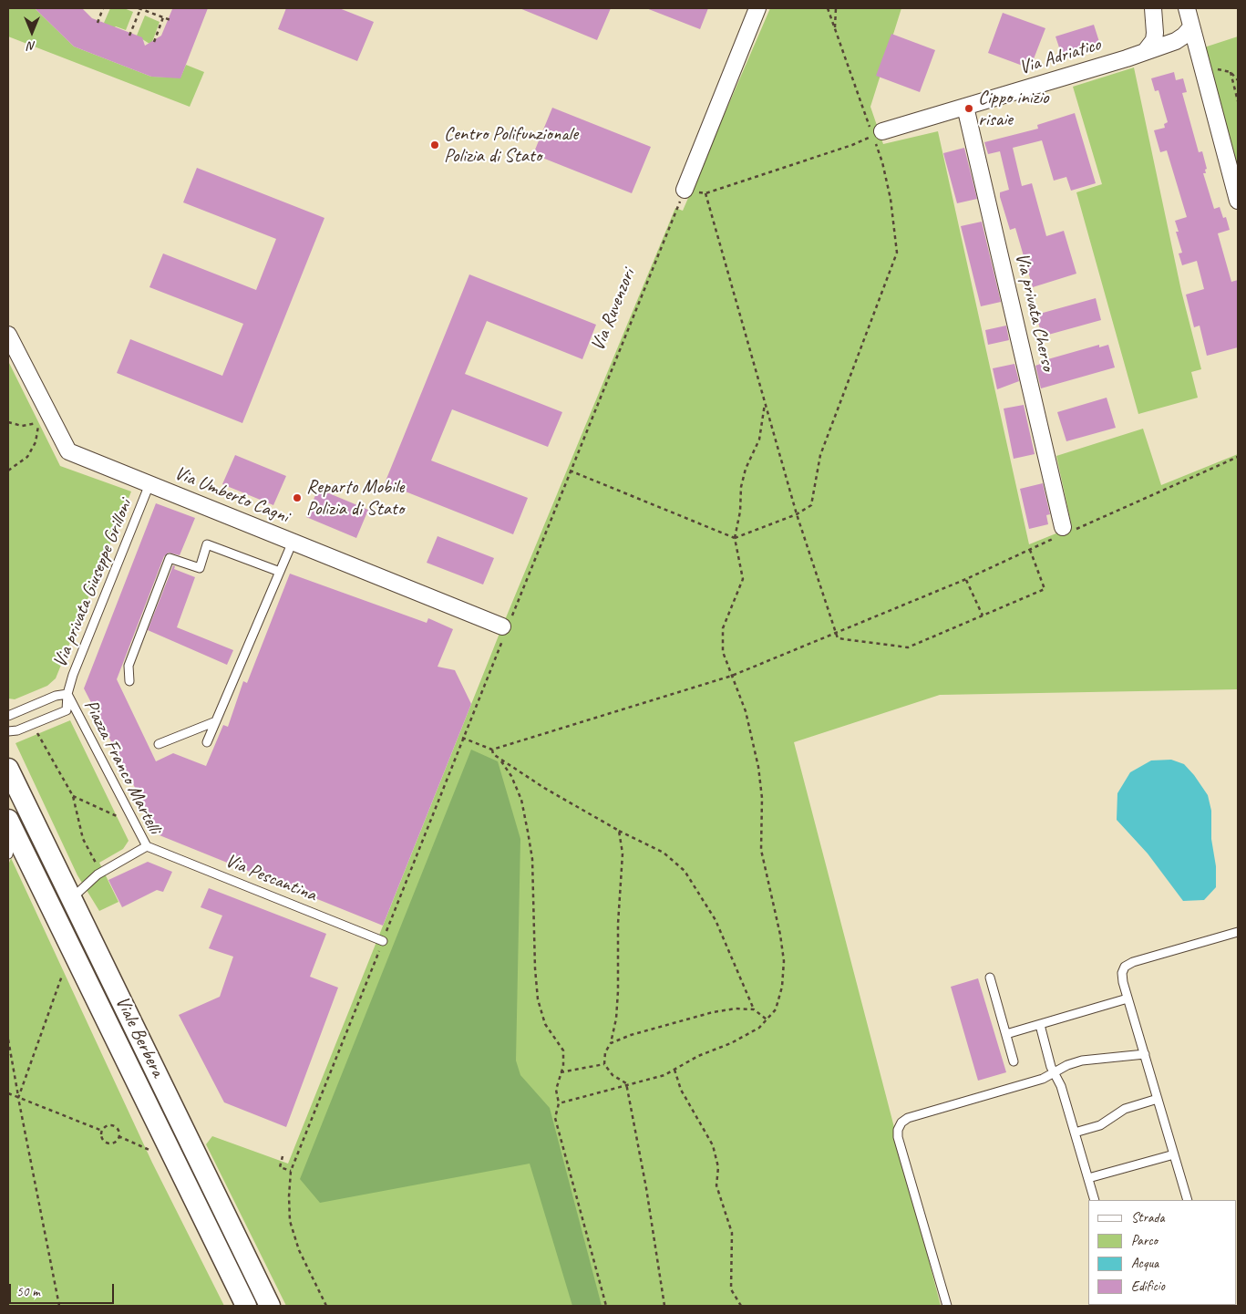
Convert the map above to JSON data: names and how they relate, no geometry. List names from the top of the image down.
{
  "streets": {
    "street": [
      "Via Adriatico",
      "Via privata Cherso",
      "Via Umberto Cagni",
      "Viale Berbera"
    ],
    "lane": ["Via privata Giuseppe Grilloni", "Piazza Franco Martelli", "Via Pescantina"],
    "path": ["Via Ruvenzori"]
  },
  "crossings": [
    ["Via Adriatico", "Via privata Cherso"],
    ["Via Ruvenzori", "Via Umberto Cagni"],
    ["Via Ruvenzori", "Via Pescantina"],
    ["Via Umberto Cagni", "Via privata Giuseppe Grilloni"],
    ["Via privata Giuseppe Grilloni", "Piazza Franco Martelli"],
    ["Piazza Franco Martelli", "Via Pescantina"],
    ["Piazza Franco Martelli", "Viale Berbera"]
  ],
  "places": ["Cippo inizio risaie", "Centro Polifunzionale Polizia di Stato", "Reparto Mobile Polizia di Stato"],
  "legend": [
    "Strada",
    "Parco",
    "Acqua",
    "Edificio"
  ],
  "scale_bar": "50 m",
  "north": "bottom"
}
